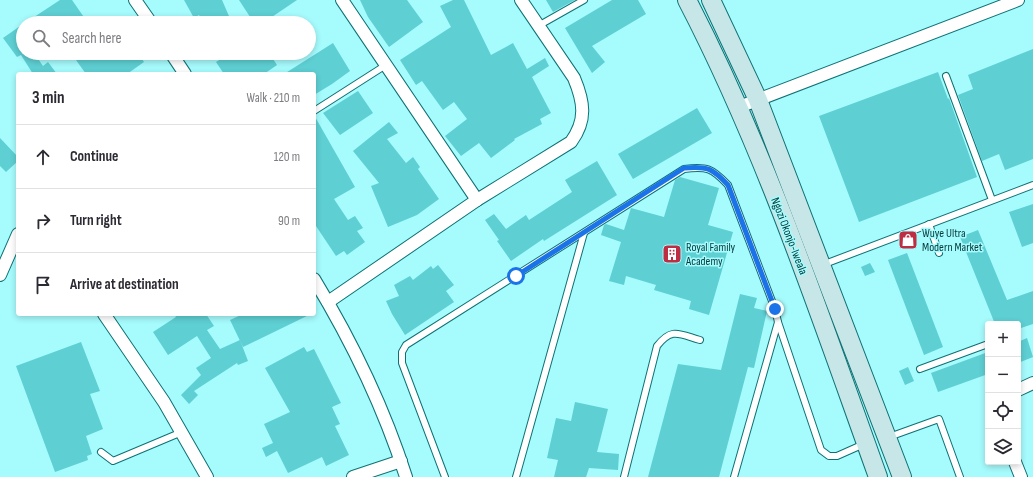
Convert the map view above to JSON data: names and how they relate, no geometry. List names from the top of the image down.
{
  "streets": {
    "street": ["Ngozi Okonjo-Iweala"]
  },
  "places": {
    "shop": ["Wuye Ultra Modern Market"],
    "building": ["Royal Family Academy"]
  },
  "page": {
    "search": "Search here",
    "heading": ["3 min", "Walk · 210 m"],
    "list": [
      ["Continue", "120 m"],
      ["Turn right", "90 m"],
      "Arrive at destination"
    ],
    "map_buttons": ["+", "−"]
  }
}
